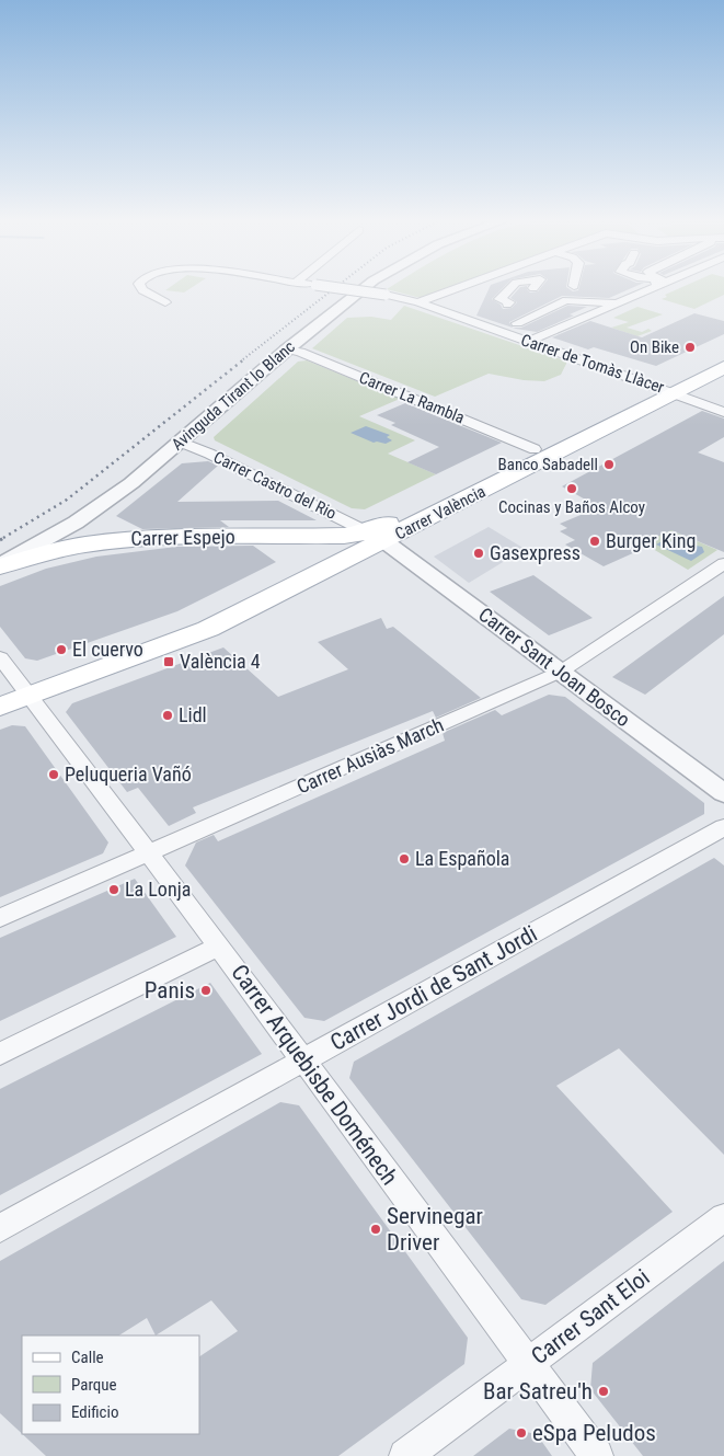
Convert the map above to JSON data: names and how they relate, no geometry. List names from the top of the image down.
{
  "streets": {
    "main road": ["Carrer València", "Carrer Espejo"],
    "street": [
      "Carrer de Tomàs Llàcer",
      "Avinguda Tirant lo Blanc",
      "Carrer La Rambla",
      "Carrer Castro del Rio",
      "Carrer Sant Joan Bosco",
      "Carrer Ausiàs March",
      "Carrer Jordi de Sant Jordi",
      "Carrer Arquebisbe Doménech",
      "Carrer Sant Eloi"
    ]
  },
  "crossings": [
    ["Carrer de Tomàs Llàcer", "Carrer València"],
    ["Avinguda Tirant lo Blanc", "Carrer La Rambla"],
    ["Avinguda Tirant lo Blanc", "Carrer Castro del Rio"],
    ["Avinguda Tirant lo Blanc", "Carrer Espejo"],
    ["Carrer La Rambla", "Carrer València"],
    ["Carrer Castro del Rio", "Carrer València"],
    ["Carrer Castro del Rio", "Carrer Espejo"],
    ["Carrer Castro del Rio", "Carrer Sant Joan Bosco"],
    ["Carrer València", "Carrer Espejo"],
    ["Carrer València", "Carrer Sant Joan Bosco"],
    ["Carrer València", "Carrer Arquebisbe Doménech"],
    ["Carrer Espejo", "Carrer Sant Joan Bosco"],
    ["Carrer Sant Joan Bosco", "Carrer Ausiàs March"],
    ["Carrer Ausiàs March", "Carrer Arquebisbe Doménech"],
    ["Carrer Jordi de Sant Jordi", "Carrer Arquebisbe Doménech"],
    ["Carrer Arquebisbe Doménech", "Carrer Sant Eloi"]
  ],
  "places": {
    "other": [
      "On Bike",
      "Banco Sabadell",
      "Cocinas y Baños Alcoy",
      "Burger King",
      "Gasexpress",
      "El cuervo",
      "Lidl",
      "Peluqueria Vañó",
      "La Española",
      "La Lonja",
      "Panis",
      "Servinegar Driver",
      "Bar Satreu'h",
      "eSpa Peludos"
    ],
    "transit": ["València 4"]
  },
  "legend": ["Calle", "Parque", "Edificio"]
}
